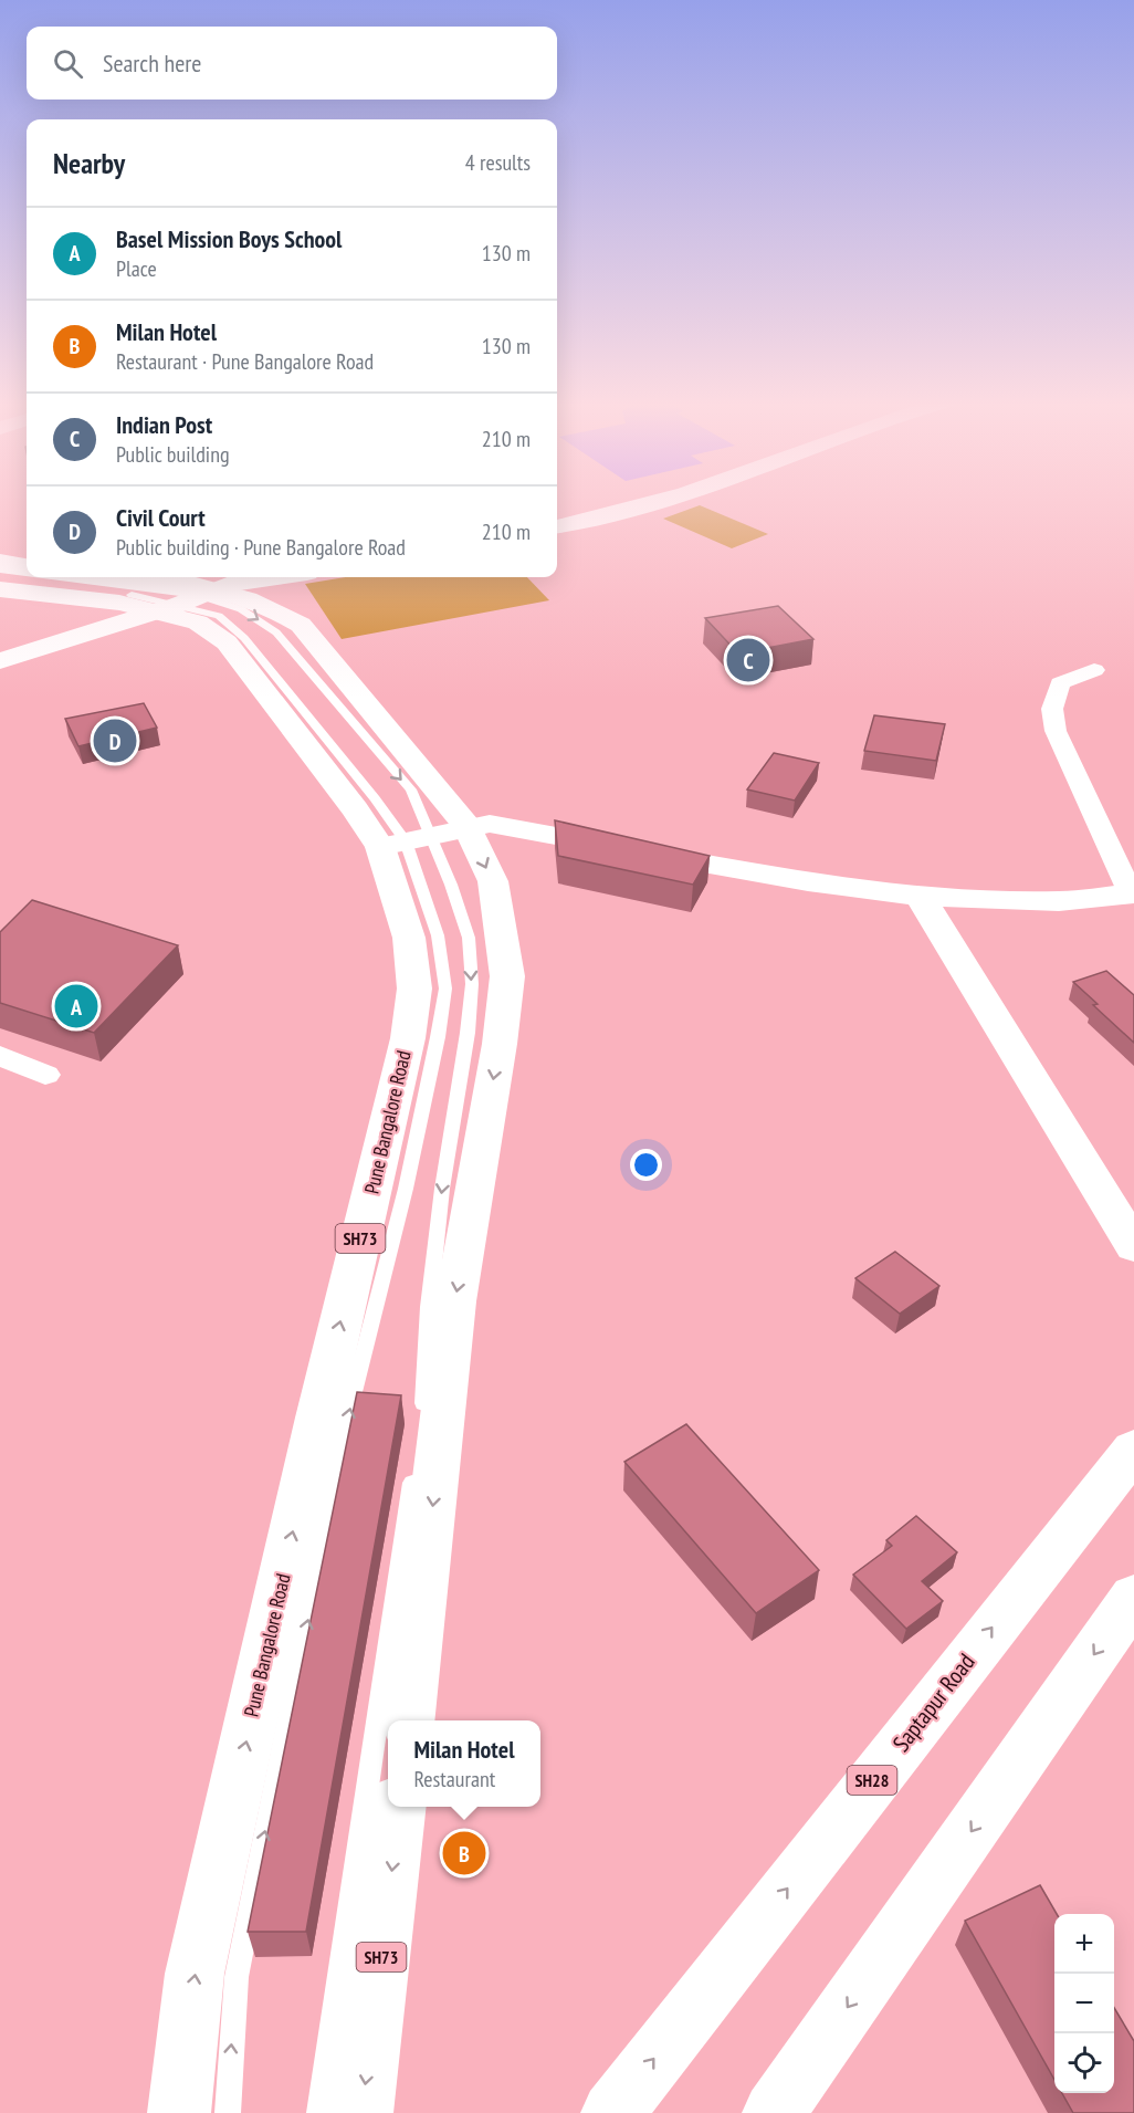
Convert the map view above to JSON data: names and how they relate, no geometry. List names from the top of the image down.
{
  "streets": {
    "main road": [
      "Pune Bangalore Road",
      "SH73",
      "Saptapur Road",
      "SH28"
    ]
  },
  "page": {
    "search": "Search here",
    "heading": ["Nearby", "4 results"],
    "list": [
      {
        "mark": "A",
        "name": "Basel Mission Boys School",
        "note": "Place",
        "value": "130 m"
      },
      {
        "mark": "B",
        "name": "Milan Hotel",
        "note": "Restaurant · Pune Bangalore Road",
        "value": "130 m"
      },
      {
        "mark": "C",
        "name": "Indian Post",
        "note": "Public building",
        "value": "210 m"
      },
      {
        "mark": "D",
        "name": "Civil Court",
        "note": "Public building · Pune Bangalore Road",
        "value": "210 m"
      }
    ],
    "pins": [
      "C",
      "D",
      "A",
      "B"
    ],
    "popup": ["Milan Hotel", "Restaurant"],
    "map_buttons": ["+", "−"]
  }
}
